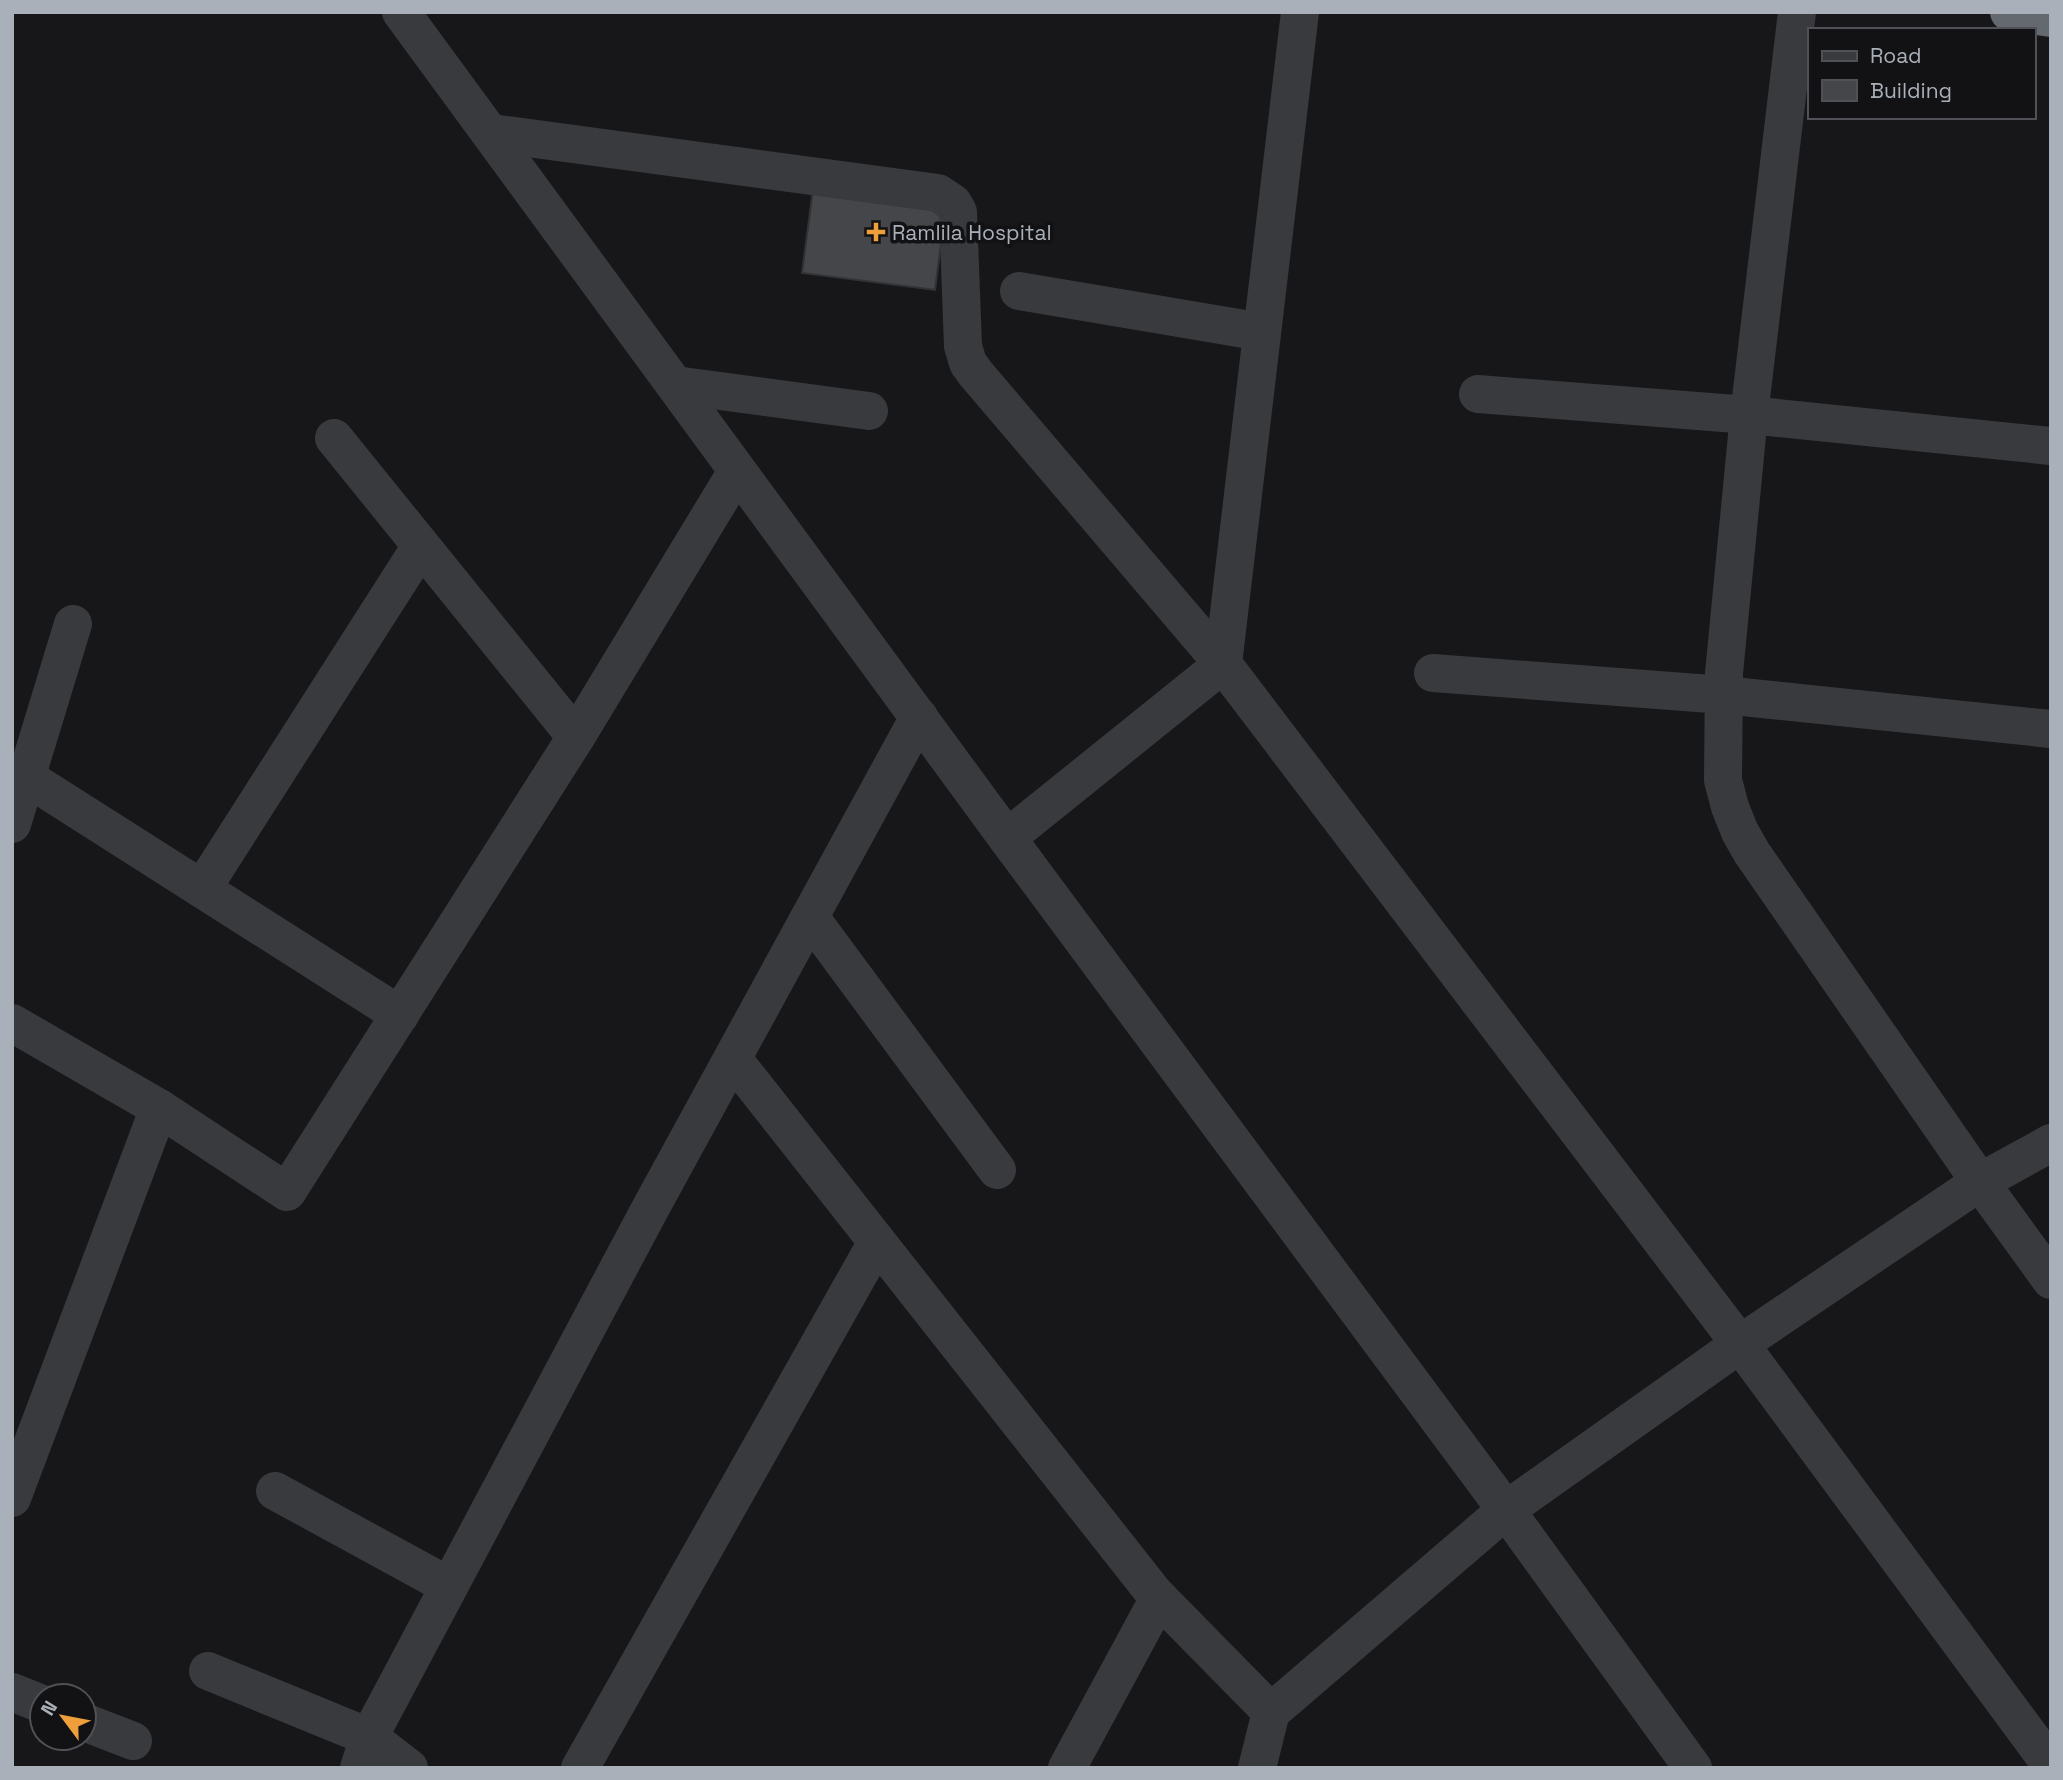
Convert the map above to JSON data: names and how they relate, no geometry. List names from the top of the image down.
{
  "places": {
    "health": ["Ramlila Hospital"]
  },
  "legend": ["Road", "Building"],
  "north": "top left"
}
